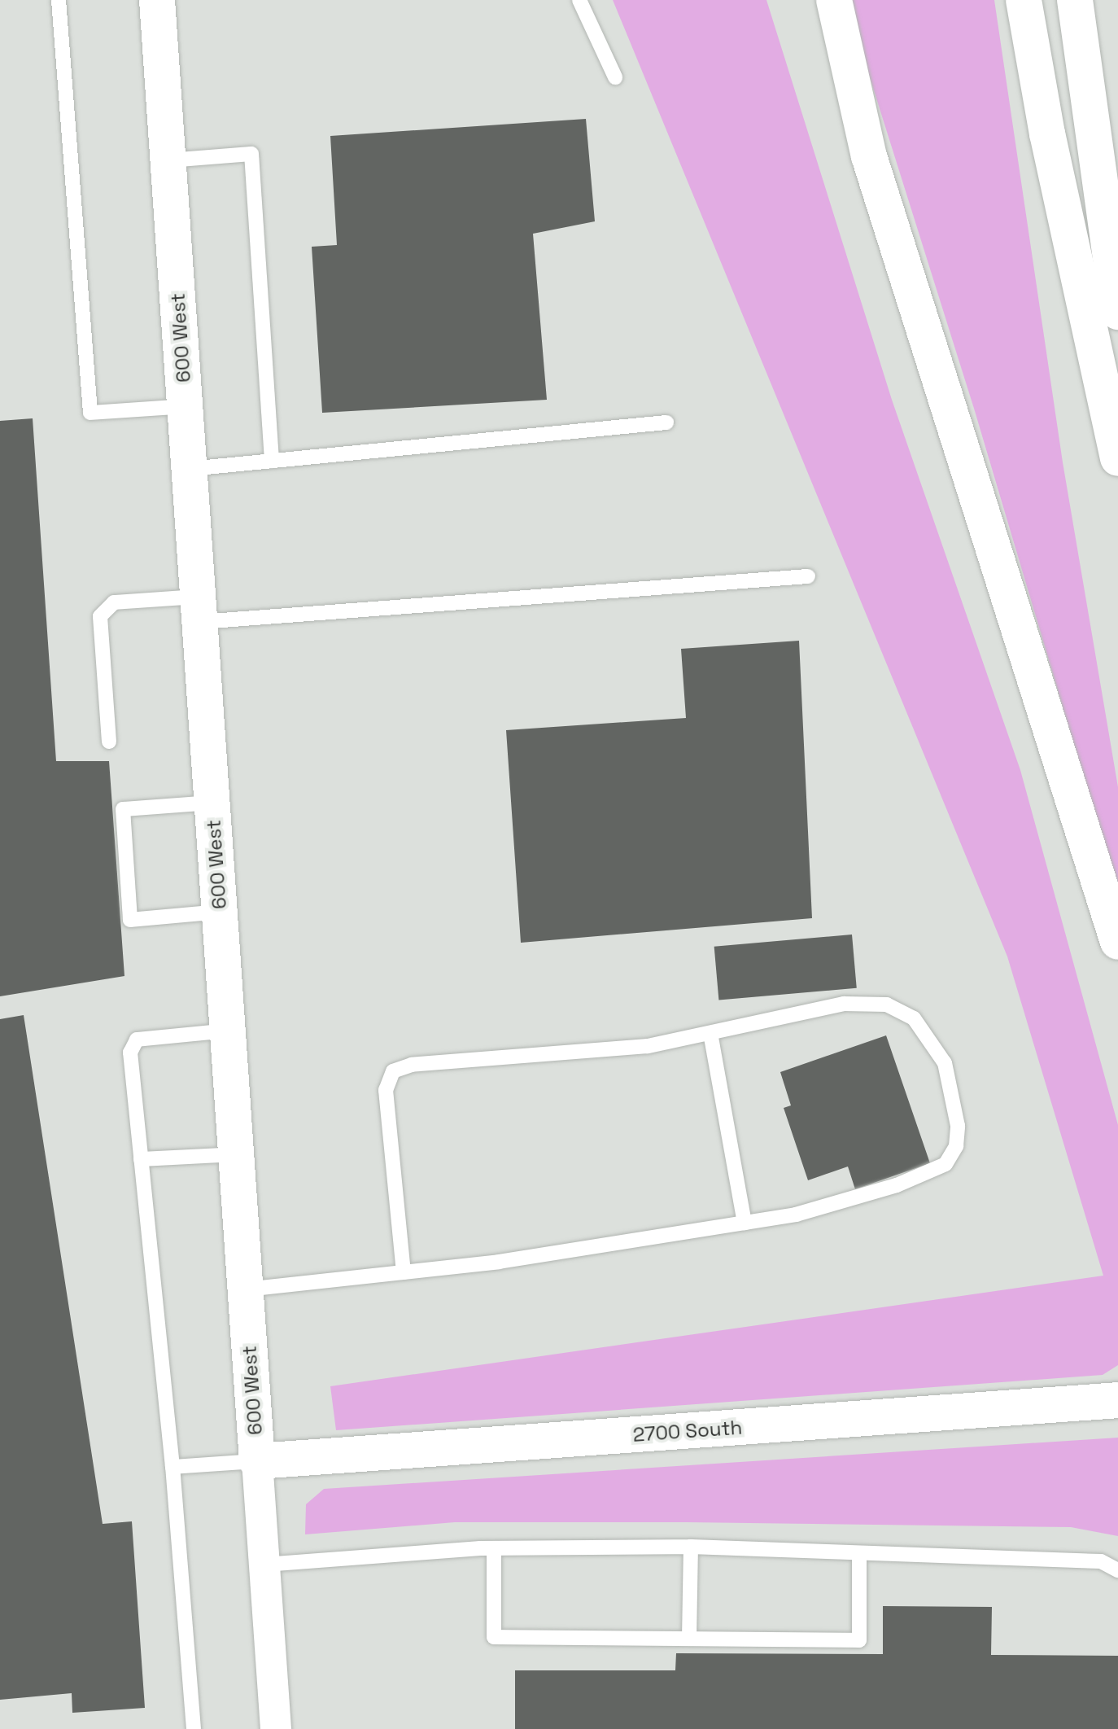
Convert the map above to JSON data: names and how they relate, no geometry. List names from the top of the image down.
{
  "streets": {
    "main road": ["600 West", "2700 South"]
  },
  "crossings": [
    ["600 West", "2700 South"]
  ]
}
